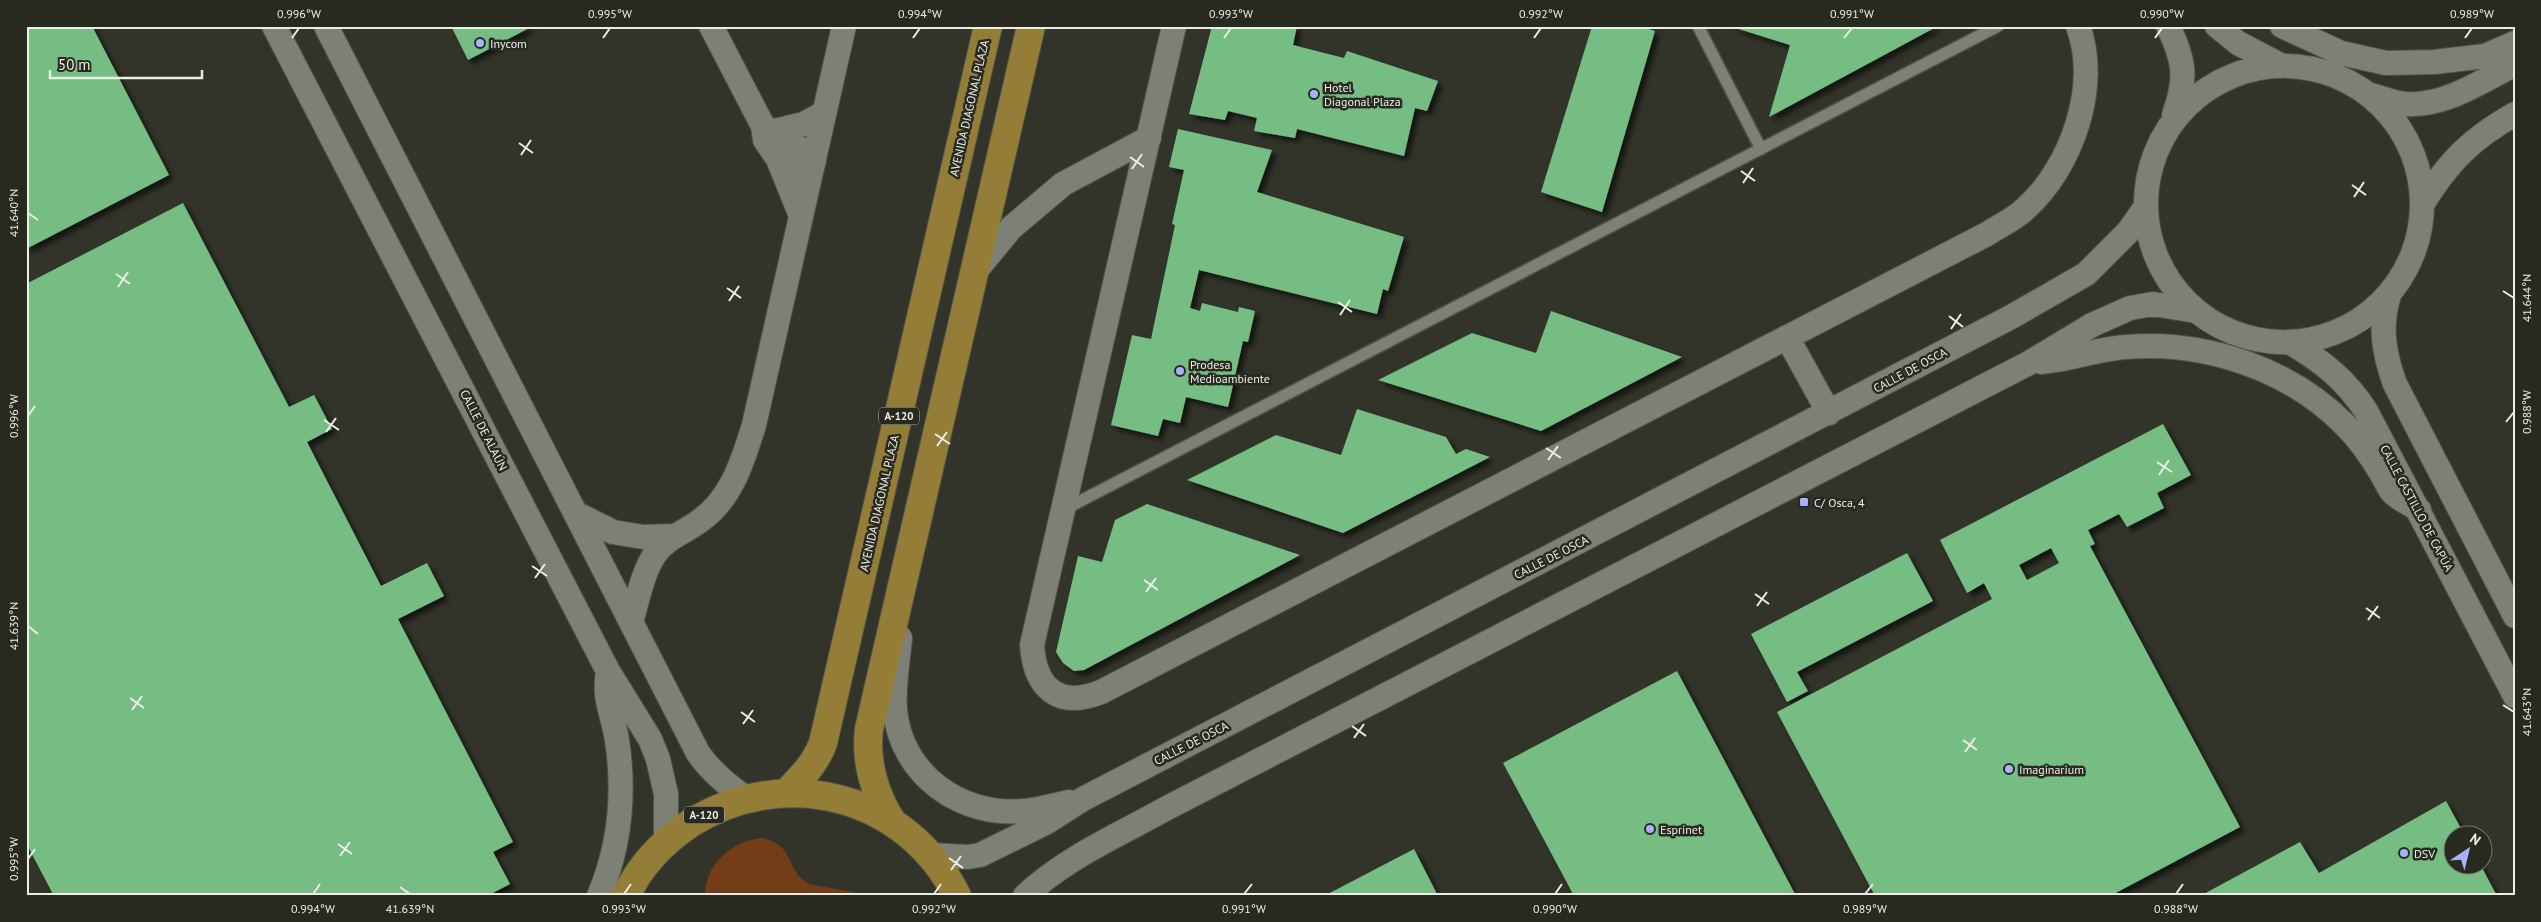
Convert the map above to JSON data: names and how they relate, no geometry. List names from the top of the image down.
{
  "streets": {
    "main road": ["AVENIDA DIAGONAL PLAZA", "A-120"],
    "street": ["CALLE DE OSCA", "CALLE DE ALAÚN", "CALLE CASTILLO DE CAPÚA"]
  },
  "crossings": [
    ["AVENIDA DIAGONAL PLAZA", "A-120"],
    ["CALLE DE OSCA", "A-120"],
    ["A-120", "CALLE DE ALAÚN"]
  ],
  "places": {
    "other": [
      "Inycom",
      "Hotel Diagonal Plaza",
      "Prodesa Medioambiente",
      "Imaginarium",
      "Esprinet",
      "DSV"
    ],
    "transit": ["C/ Osca, 4"]
  },
  "scale_bar": "50 m",
  "north": "top right",
  "coordinates": [
    "0.996°W",
    "0.995°W",
    "0.994°W",
    "0.993°W",
    "0.992°W",
    "0.991°W",
    "0.990°W",
    "0.989°W",
    "41.640°N",
    "41.644°N",
    "0.988°W",
    "41.639°N",
    "41.643°N"
  ]
}
